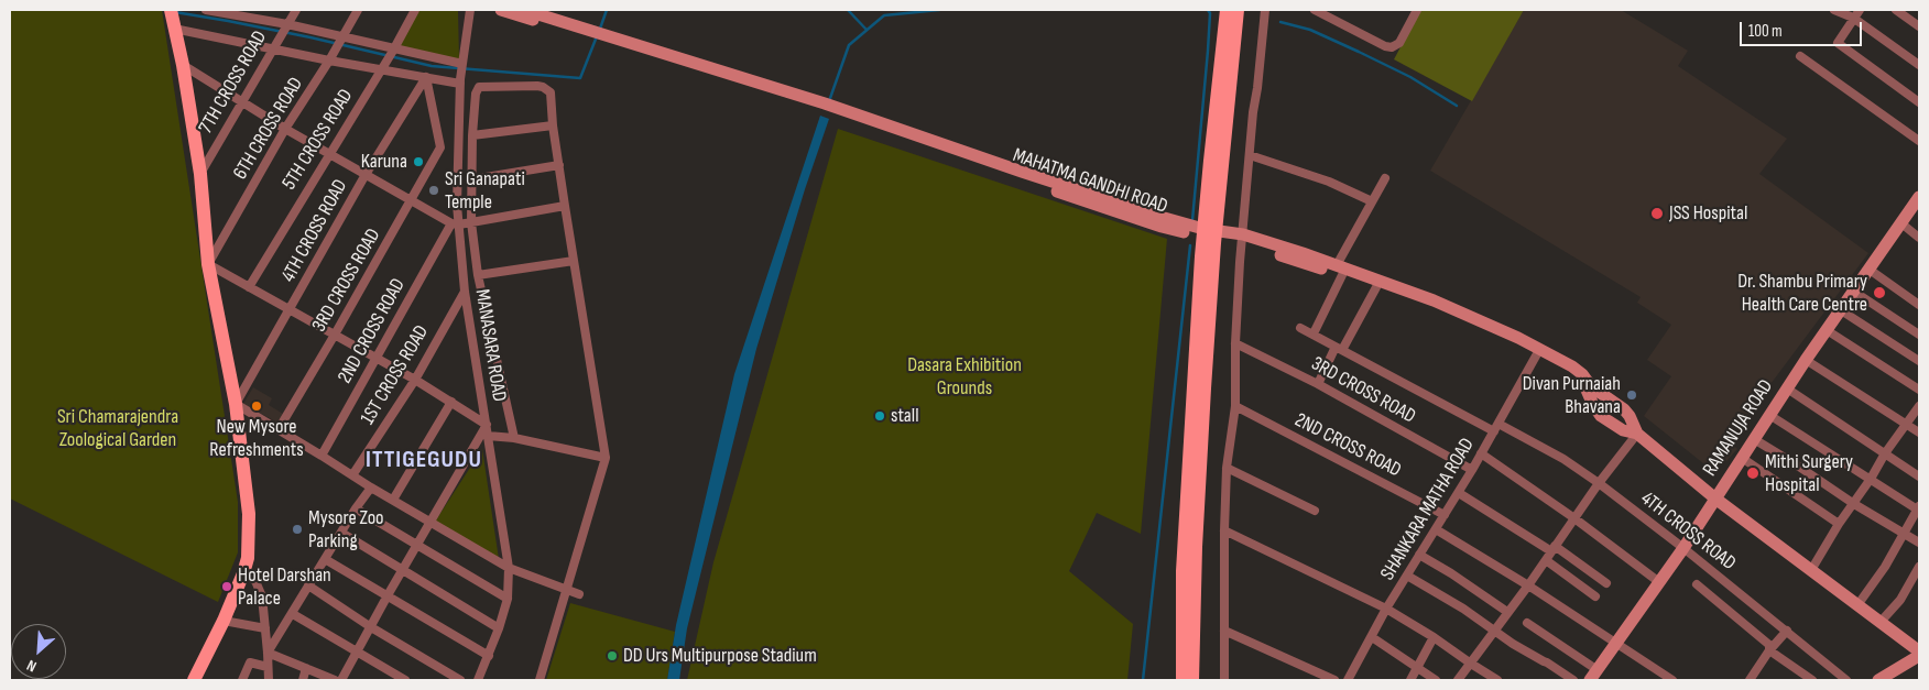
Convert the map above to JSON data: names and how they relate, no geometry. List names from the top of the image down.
{
  "streets": {
    "main road": ["MAHATMA GANDHI ROAD", "RAMANUJA ROAD"],
    "street": [
      "7TH CROSS ROAD",
      "6TH CROSS ROAD",
      "5TH CROSS ROAD",
      "4TH CROSS ROAD",
      "3RD CROSS ROAD",
      "2ND CROSS ROAD",
      "MANASARA ROAD",
      "1ST CROSS ROAD",
      "SHANKARA MATHA ROAD"
    ]
  },
  "crossings": [
    ["MAHATMA GANDHI ROAD", "RAMANUJA ROAD"],
    ["MAHATMA GANDHI ROAD", "SHANKARA MATHA ROAD"],
    ["4TH CROSS ROAD", "3RD CROSS ROAD"],
    ["4TH CROSS ROAD", "RAMANUJA ROAD"],
    ["4TH CROSS ROAD", "SHANKARA MATHA ROAD"],
    ["3RD CROSS ROAD", "SHANKARA MATHA ROAD"],
    ["2ND CROSS ROAD", "MANASARA ROAD"],
    ["2ND CROSS ROAD", "SHANKARA MATHA ROAD"],
    ["MANASARA ROAD", "1ST CROSS ROAD"]
  ],
  "districts": ["ITTIGEGUDU"],
  "parks": ["Dasara Exhibition Grounds", "Sri Chamarajendra Zoological Garden"],
  "places": [
    "Karuna",
    "Sri Ganapati Temple",
    "JSS Hospital",
    "Dr. Shambu Primary Health Care Centre",
    "Divan Purnaiah Bhavana",
    "New Mysore Refreshments",
    "stall",
    "Mithi Surgery Hospital",
    "Mysore Zoo Parking",
    "Hotel Darshan Palace",
    "DD Urs Multipurpose Stadium"
  ],
  "scale_bar": "100 m",
  "north": "bottom left"
}
